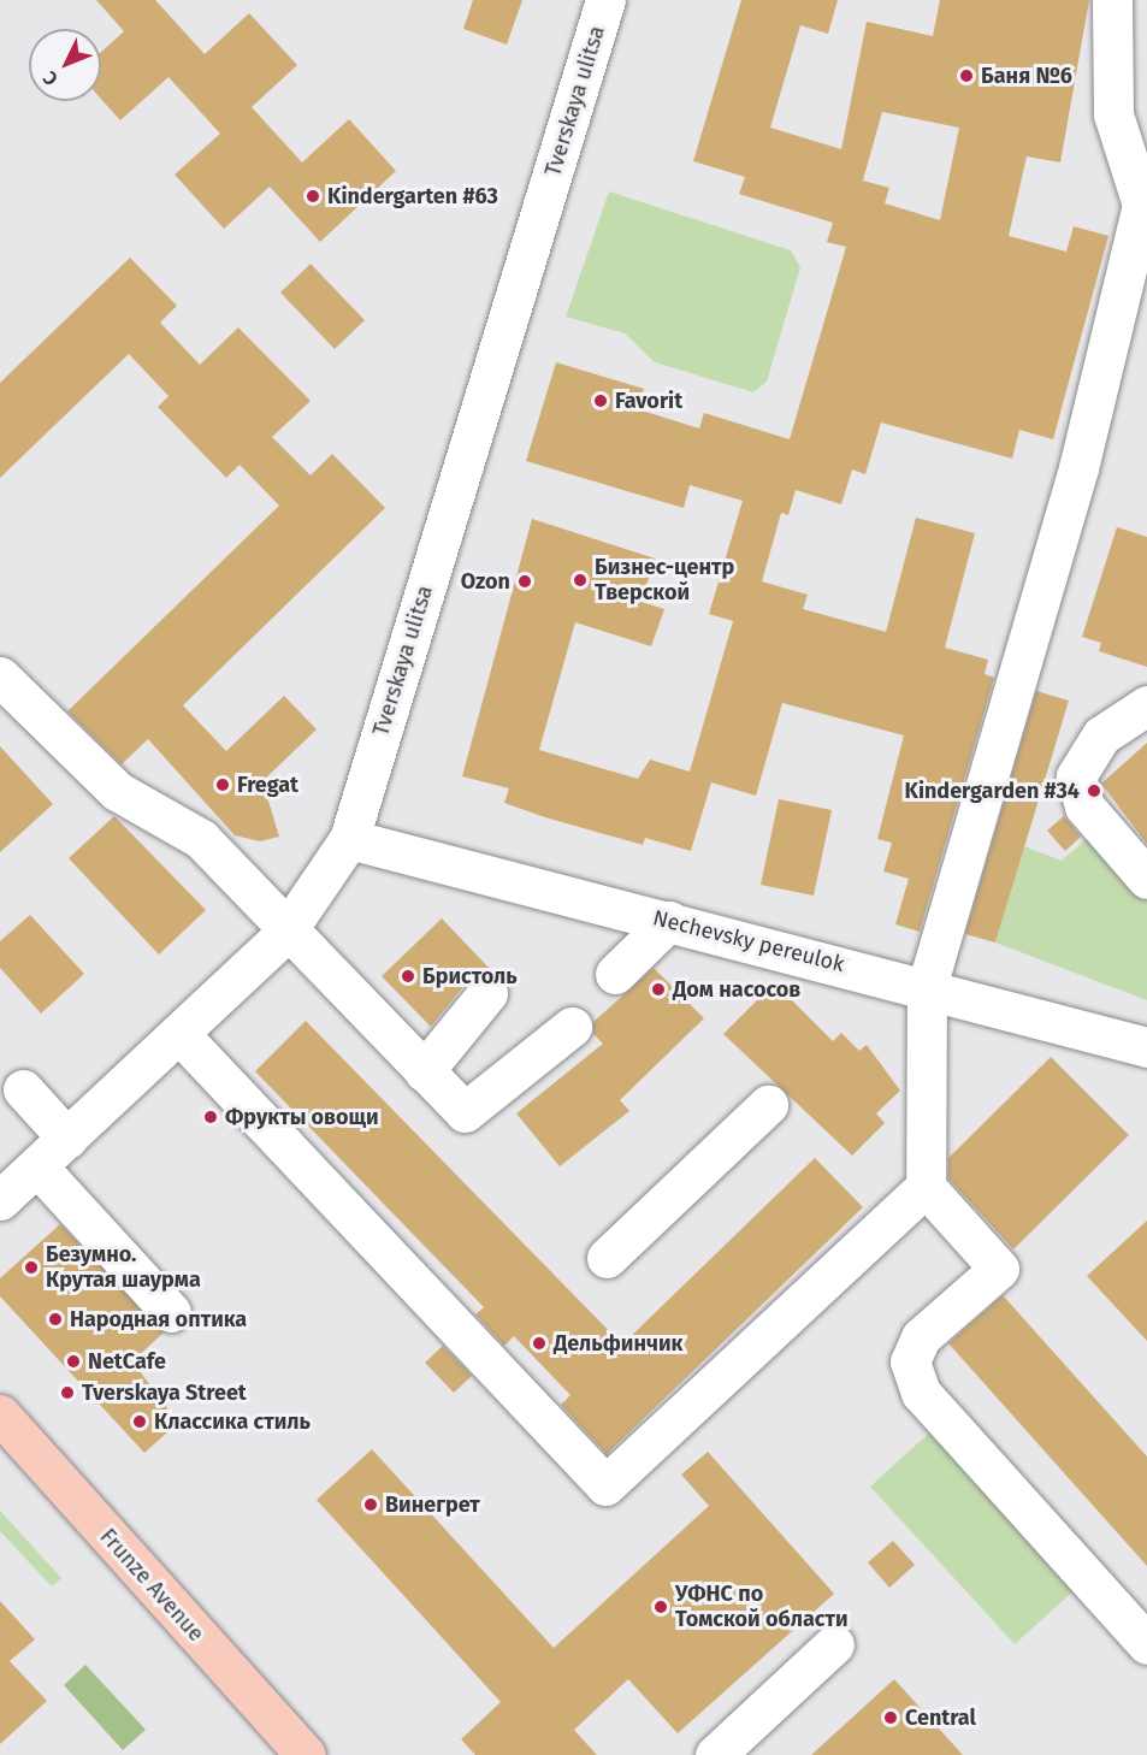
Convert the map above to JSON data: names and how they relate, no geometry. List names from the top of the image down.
{
  "streets": {
    "main road": ["Frunze Avenue"],
    "street": ["Tverskaya ulitsa", "Nechevsky pereulok"]
  },
  "crossings": [
    ["Tverskaya ulitsa", "Nechevsky pereulok"]
  ],
  "places": [
    "Баня №6",
    "Kindergarten #63",
    "Favorit",
    "Бизнес-центр Тверской",
    "Ozon",
    "Fregat",
    "Kindergarden #34",
    "Бристоль",
    "Дом насосов",
    "Фрукты овощи",
    "Безумно. Крутая шаурма",
    "Народная оптика",
    "Дельфинчик",
    "NetCafe",
    "Tverskaya Street",
    "Классика стиль",
    "Винегрет",
    "УФНС по Томской области",
    "Central"
  ],
  "north": "bottom left"
}
